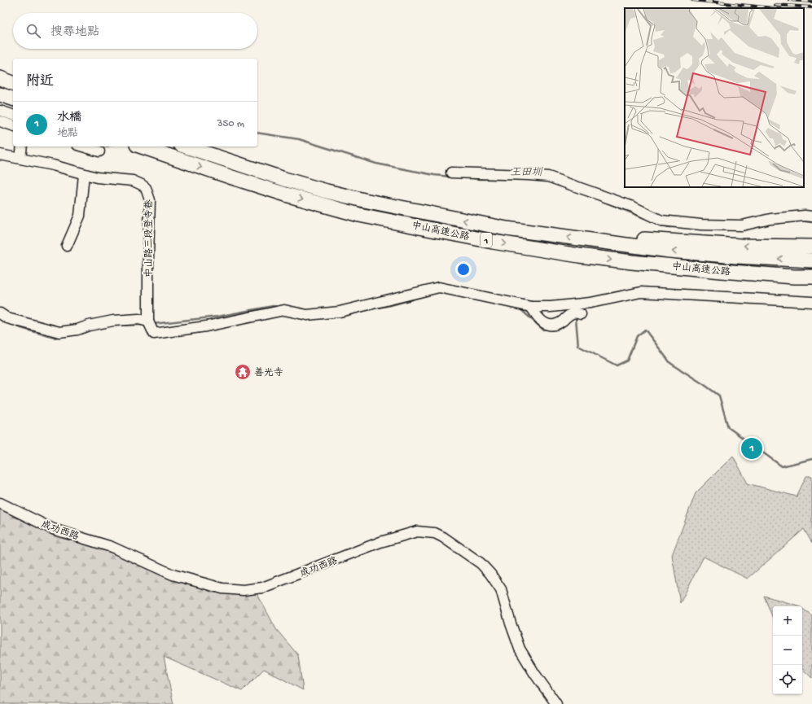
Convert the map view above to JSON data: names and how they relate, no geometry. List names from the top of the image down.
{
  "streets": {
    "highway": ["中山高速公路", "1"],
    "street": ["中山路三段登寺巷", "成功西路"]
  },
  "water": ["王田圳"],
  "places": {
    "temple": ["善光寺"]
  },
  "page": {
    "search": "搜尋地點",
    "heading": "附近",
    "list": [
      {
        "mark": "1",
        "name": "水橋",
        "note": "地點",
        "value": "350 m"
      }
    ],
    "pins": "1",
    "map_buttons": ["+", "−"]
  }
}
